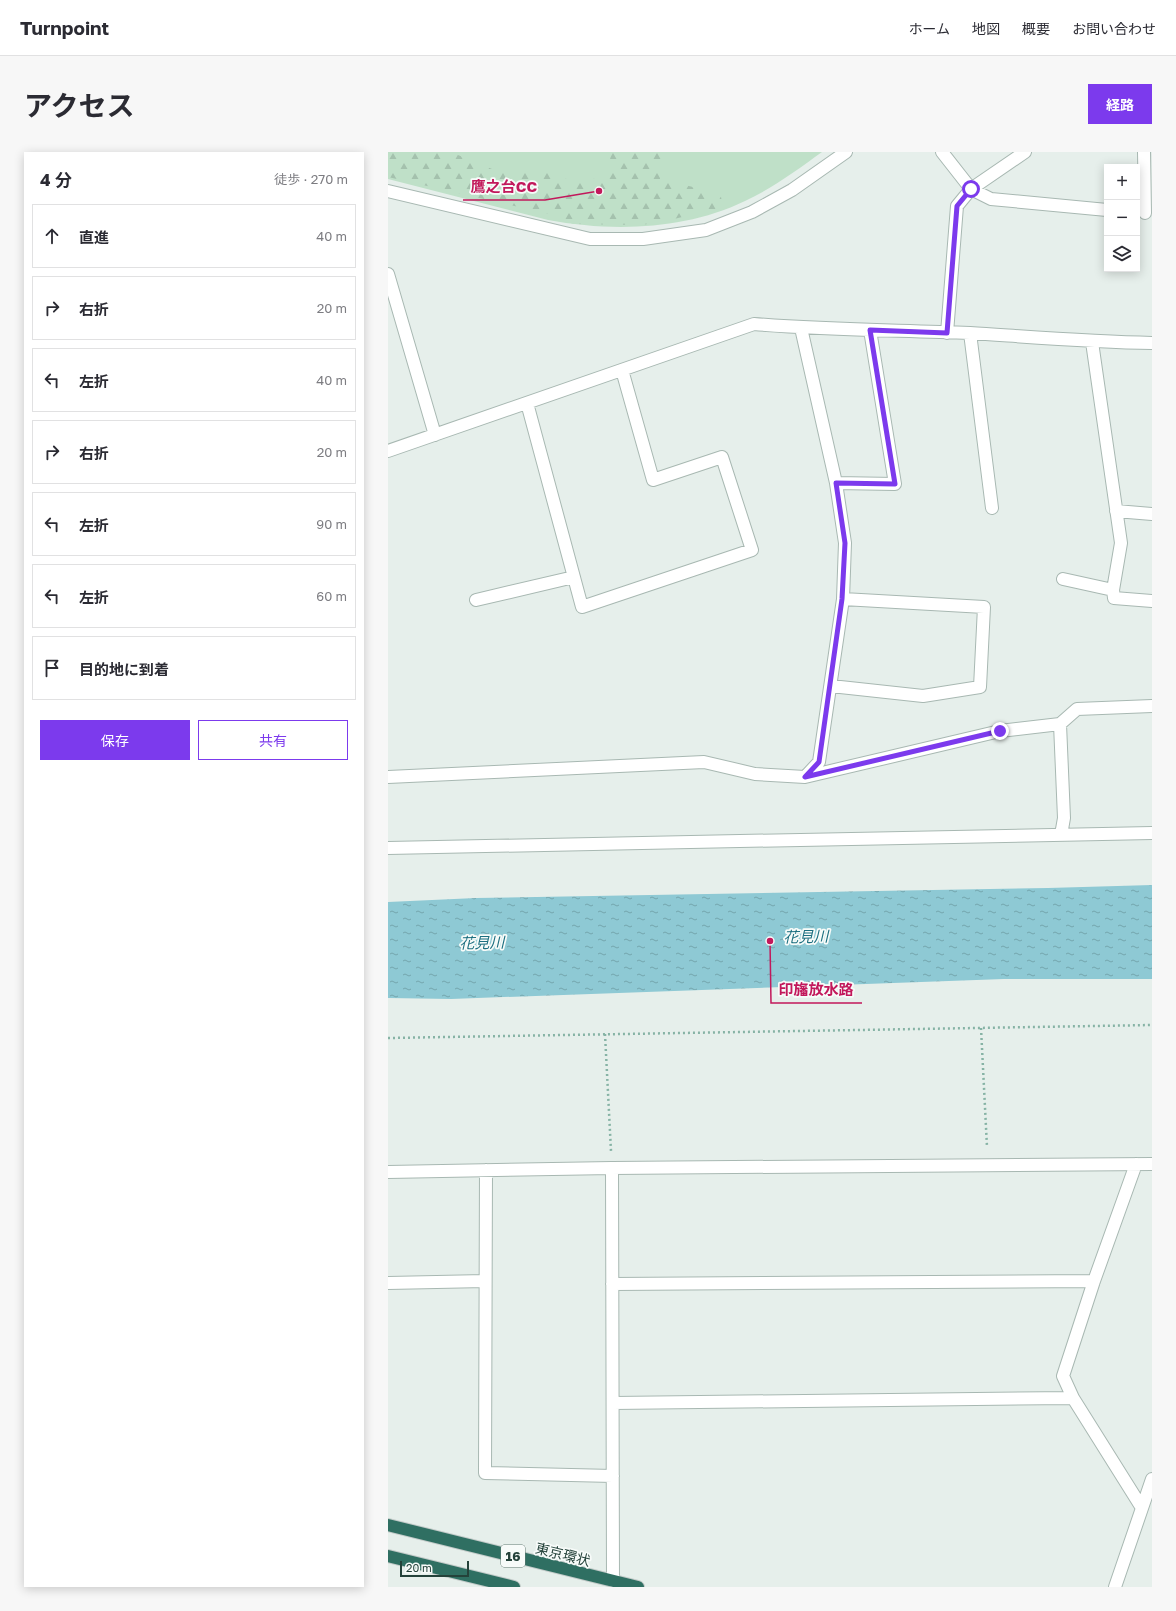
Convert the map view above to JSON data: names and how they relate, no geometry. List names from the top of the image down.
{
  "streets": {
    "highway": ["東京環状", "16"]
  },
  "water": ["花見川"],
  "places": ["鷹之台CC", "印旛放水路"],
  "scale_bar": "20 m",
  "page": {
    "header": "Turnpoint",
    "nav": [
      "ホーム",
      "地図",
      "概要",
      "お問い合わせ"
    ],
    "title": "アクセス",
    "buttons": [
      "経路",
      ["保存", "共有"]
    ],
    "heading": ["4 分", "徒歩 · 270 m"],
    "map_buttons": ["+", "−"],
    "list": [
      ["直進", "40 m"],
      ["右折", "20 m"],
      ["左折", "40 m"],
      ["右折", "20 m"],
      ["左折", "90 m"],
      ["左折", "60 m"],
      "目的地に到着"
    ],
    "scale": "20 m"
  }
}
